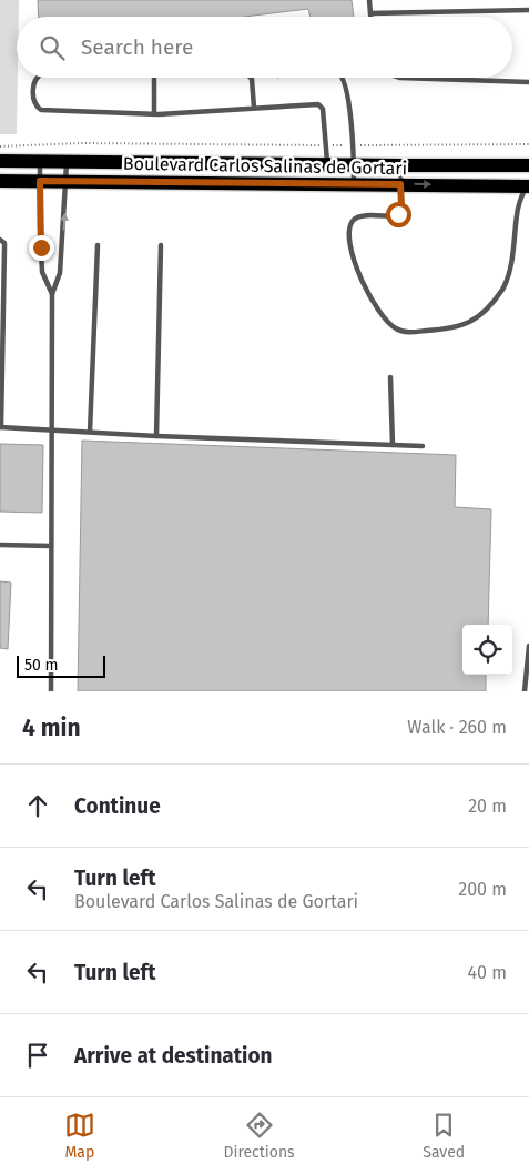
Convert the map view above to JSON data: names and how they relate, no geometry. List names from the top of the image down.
{
  "streets": {
    "main road": ["Boulevard Carlos Salinas de Gortari"]
  },
  "scale_bar": "50 m",
  "page": {
    "search": "Search here",
    "scale": "50 m",
    "heading": ["4 min", "Walk · 260 m"],
    "list": [
      ["Continue", "20 m"],
      ["Turn left", "Boulevard Carlos Salinas de Gortari", "200 m"],
      ["Turn left", "40 m"],
      "Arrive at destination"
    ],
    "nav": ["Map", "Directions", "Saved"]
  }
}
